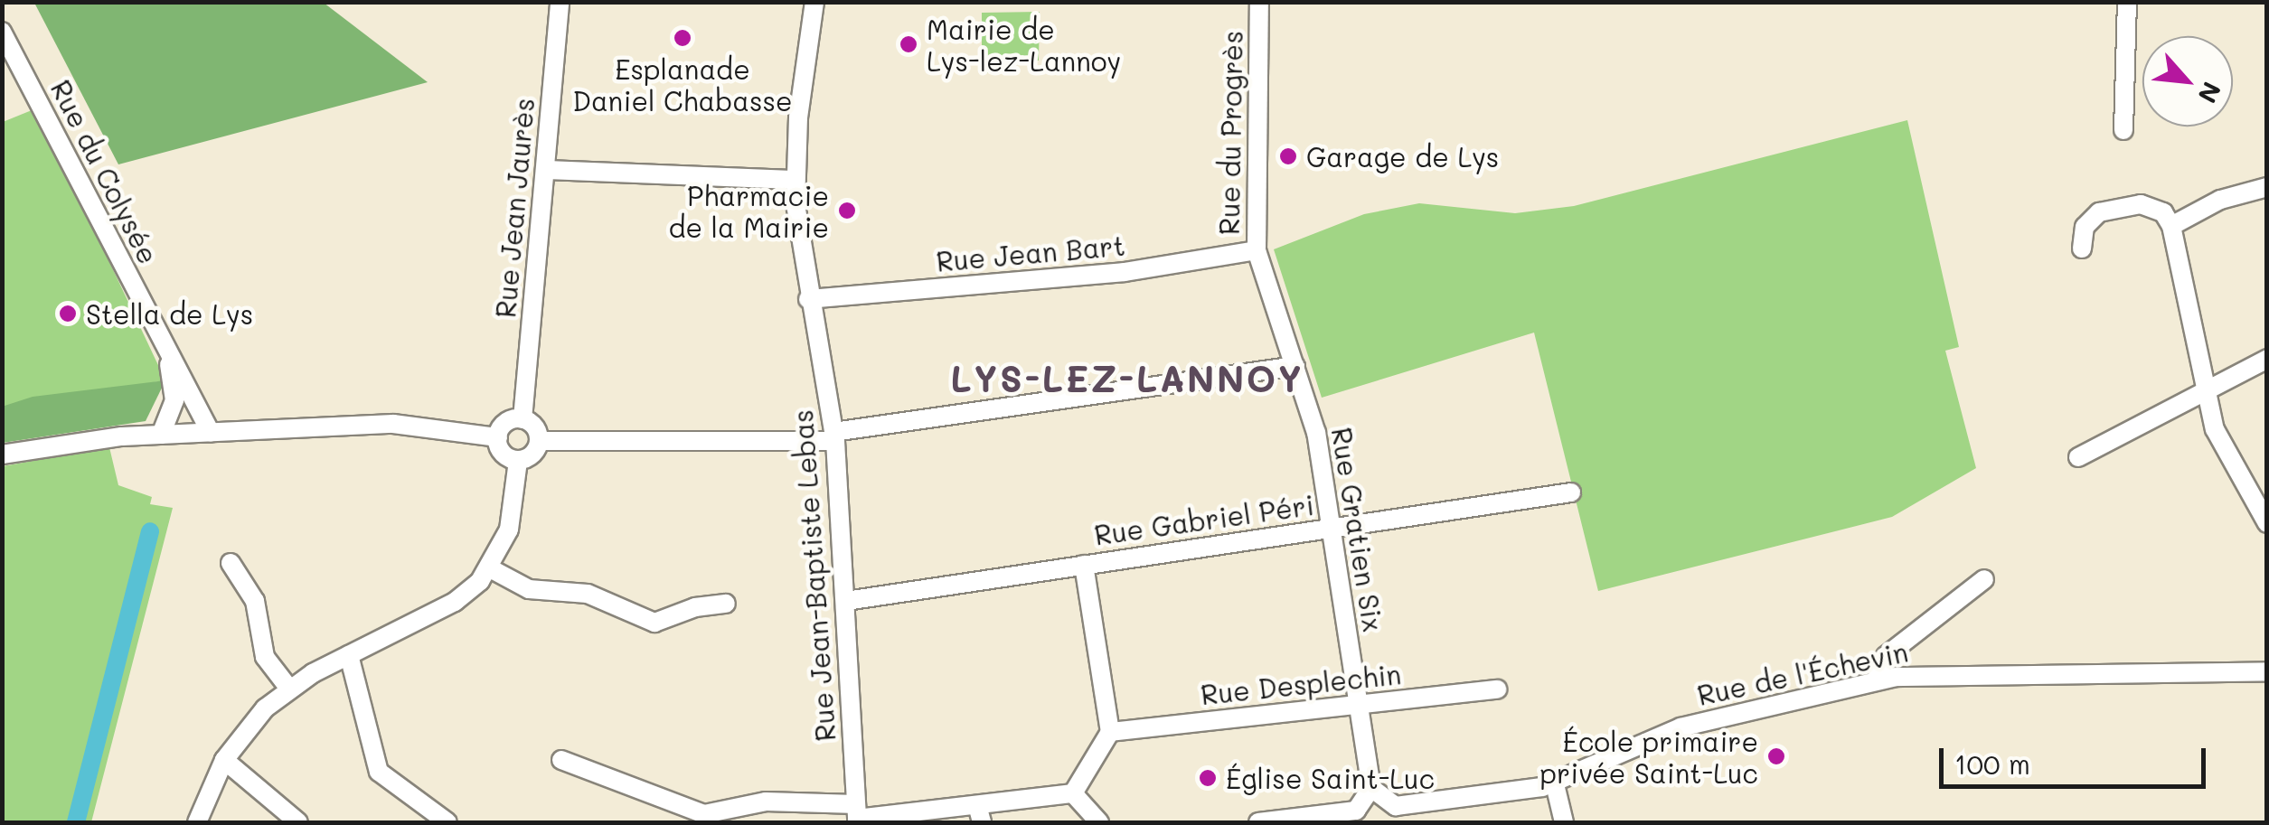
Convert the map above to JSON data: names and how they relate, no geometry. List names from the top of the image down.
{
  "streets": {
    "street": [
      "Rue du Progrès",
      "Rue du Colysée",
      "Rue Jean Jaurès",
      "Rue Jean Bart",
      "Rue Gabriel Péri",
      "Rue Gratien Six",
      "Rue Jean-Baptiste Lebas",
      "Rue de l'Échevin",
      "Rue Desplechin"
    ]
  },
  "crossings": [
    ["Rue du Progrès", "Rue Jean Bart"],
    ["Rue du Progrès", "Rue Gratien Six"],
    ["Rue Jean Bart", "Rue Jean-Baptiste Lebas"],
    ["Rue Gabriel Péri", "Rue Gratien Six"],
    ["Rue Gabriel Péri", "Rue Jean-Baptiste Lebas"],
    ["Rue Gratien Six", "Rue Desplechin"]
  ],
  "districts": ["LYS-LEZ-LANNOY"],
  "places": [
    "Esplanade Daniel Chabasse",
    "Mairie de Lys-lez-Lannoy",
    "Garage de Lys",
    "Pharmacie de la Mairie",
    "Stella de Lys",
    "École primaire privée Saint-Luc",
    "Église Saint-Luc"
  ],
  "scale_bar": "100 m",
  "north": "bottom right"
}
